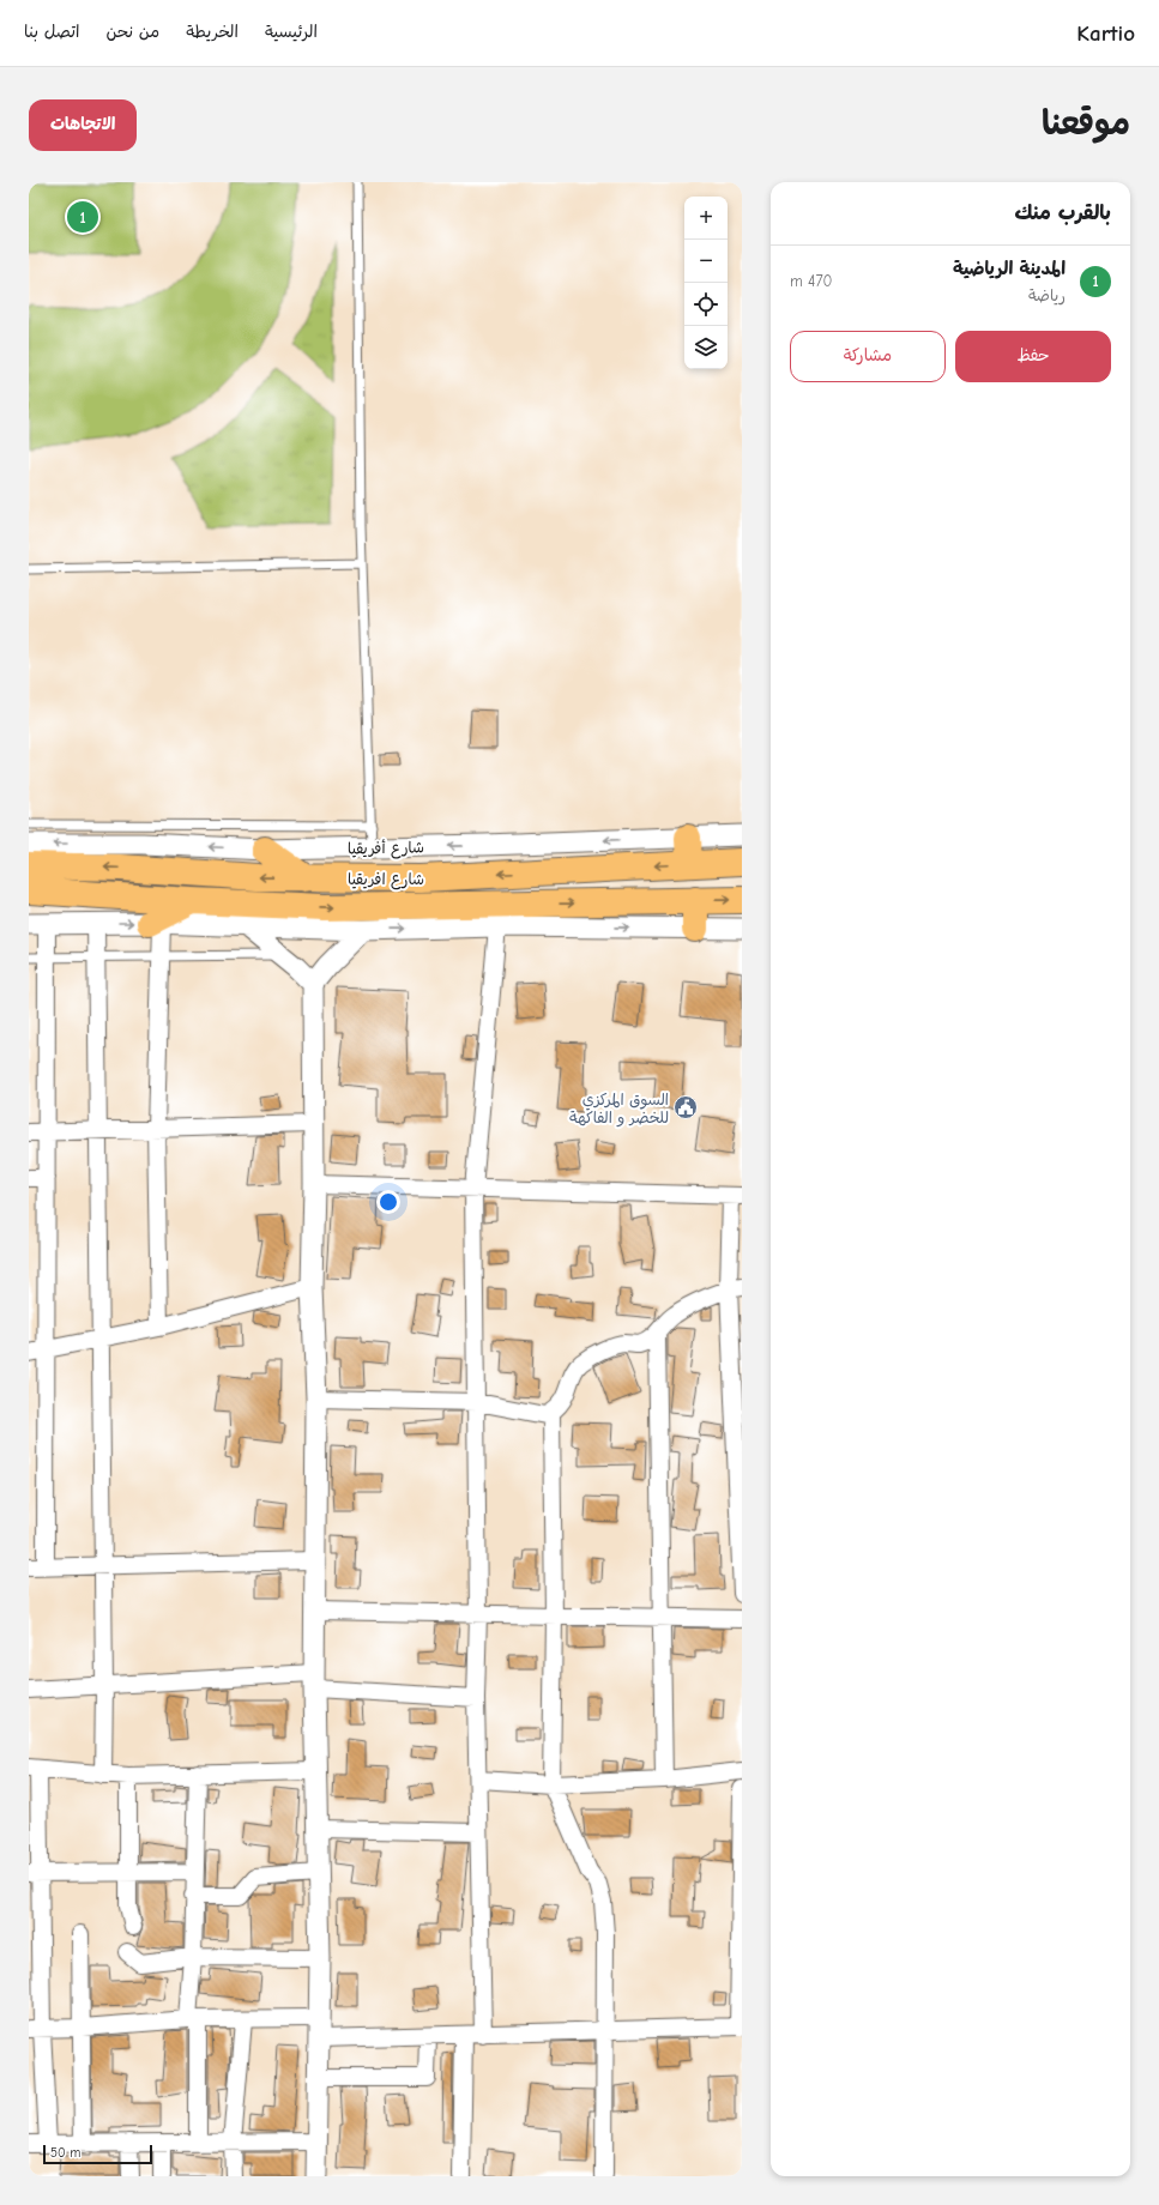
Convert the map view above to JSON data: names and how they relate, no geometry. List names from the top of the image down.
{
  "streets": {
    "highway": ["شارع افريقيا"],
    "street": ["شارع أفريقيا"]
  },
  "places": {
    "public building": ["السوق المركزي للخضر و الفاكهة"]
  },
  "scale_bar": "50 m",
  "page": {
    "header": "Kartio",
    "nav": [
      "الرئيسية",
      "الخريطة",
      "من نحن",
      "اتصل بنا"
    ],
    "title": "موقعنا",
    "buttons": [
      "الاتجاهات",
      ["حفظ", "مشاركة"]
    ],
    "heading": "بالقرب منك",
    "map_buttons": ["+", "−"],
    "pins": "1",
    "list": [
      {
        "mark": "1",
        "name": "المدينة الرياضية",
        "note": "رياضة",
        "value": "470 m"
      }
    ],
    "scale": "50 m"
  }
}
